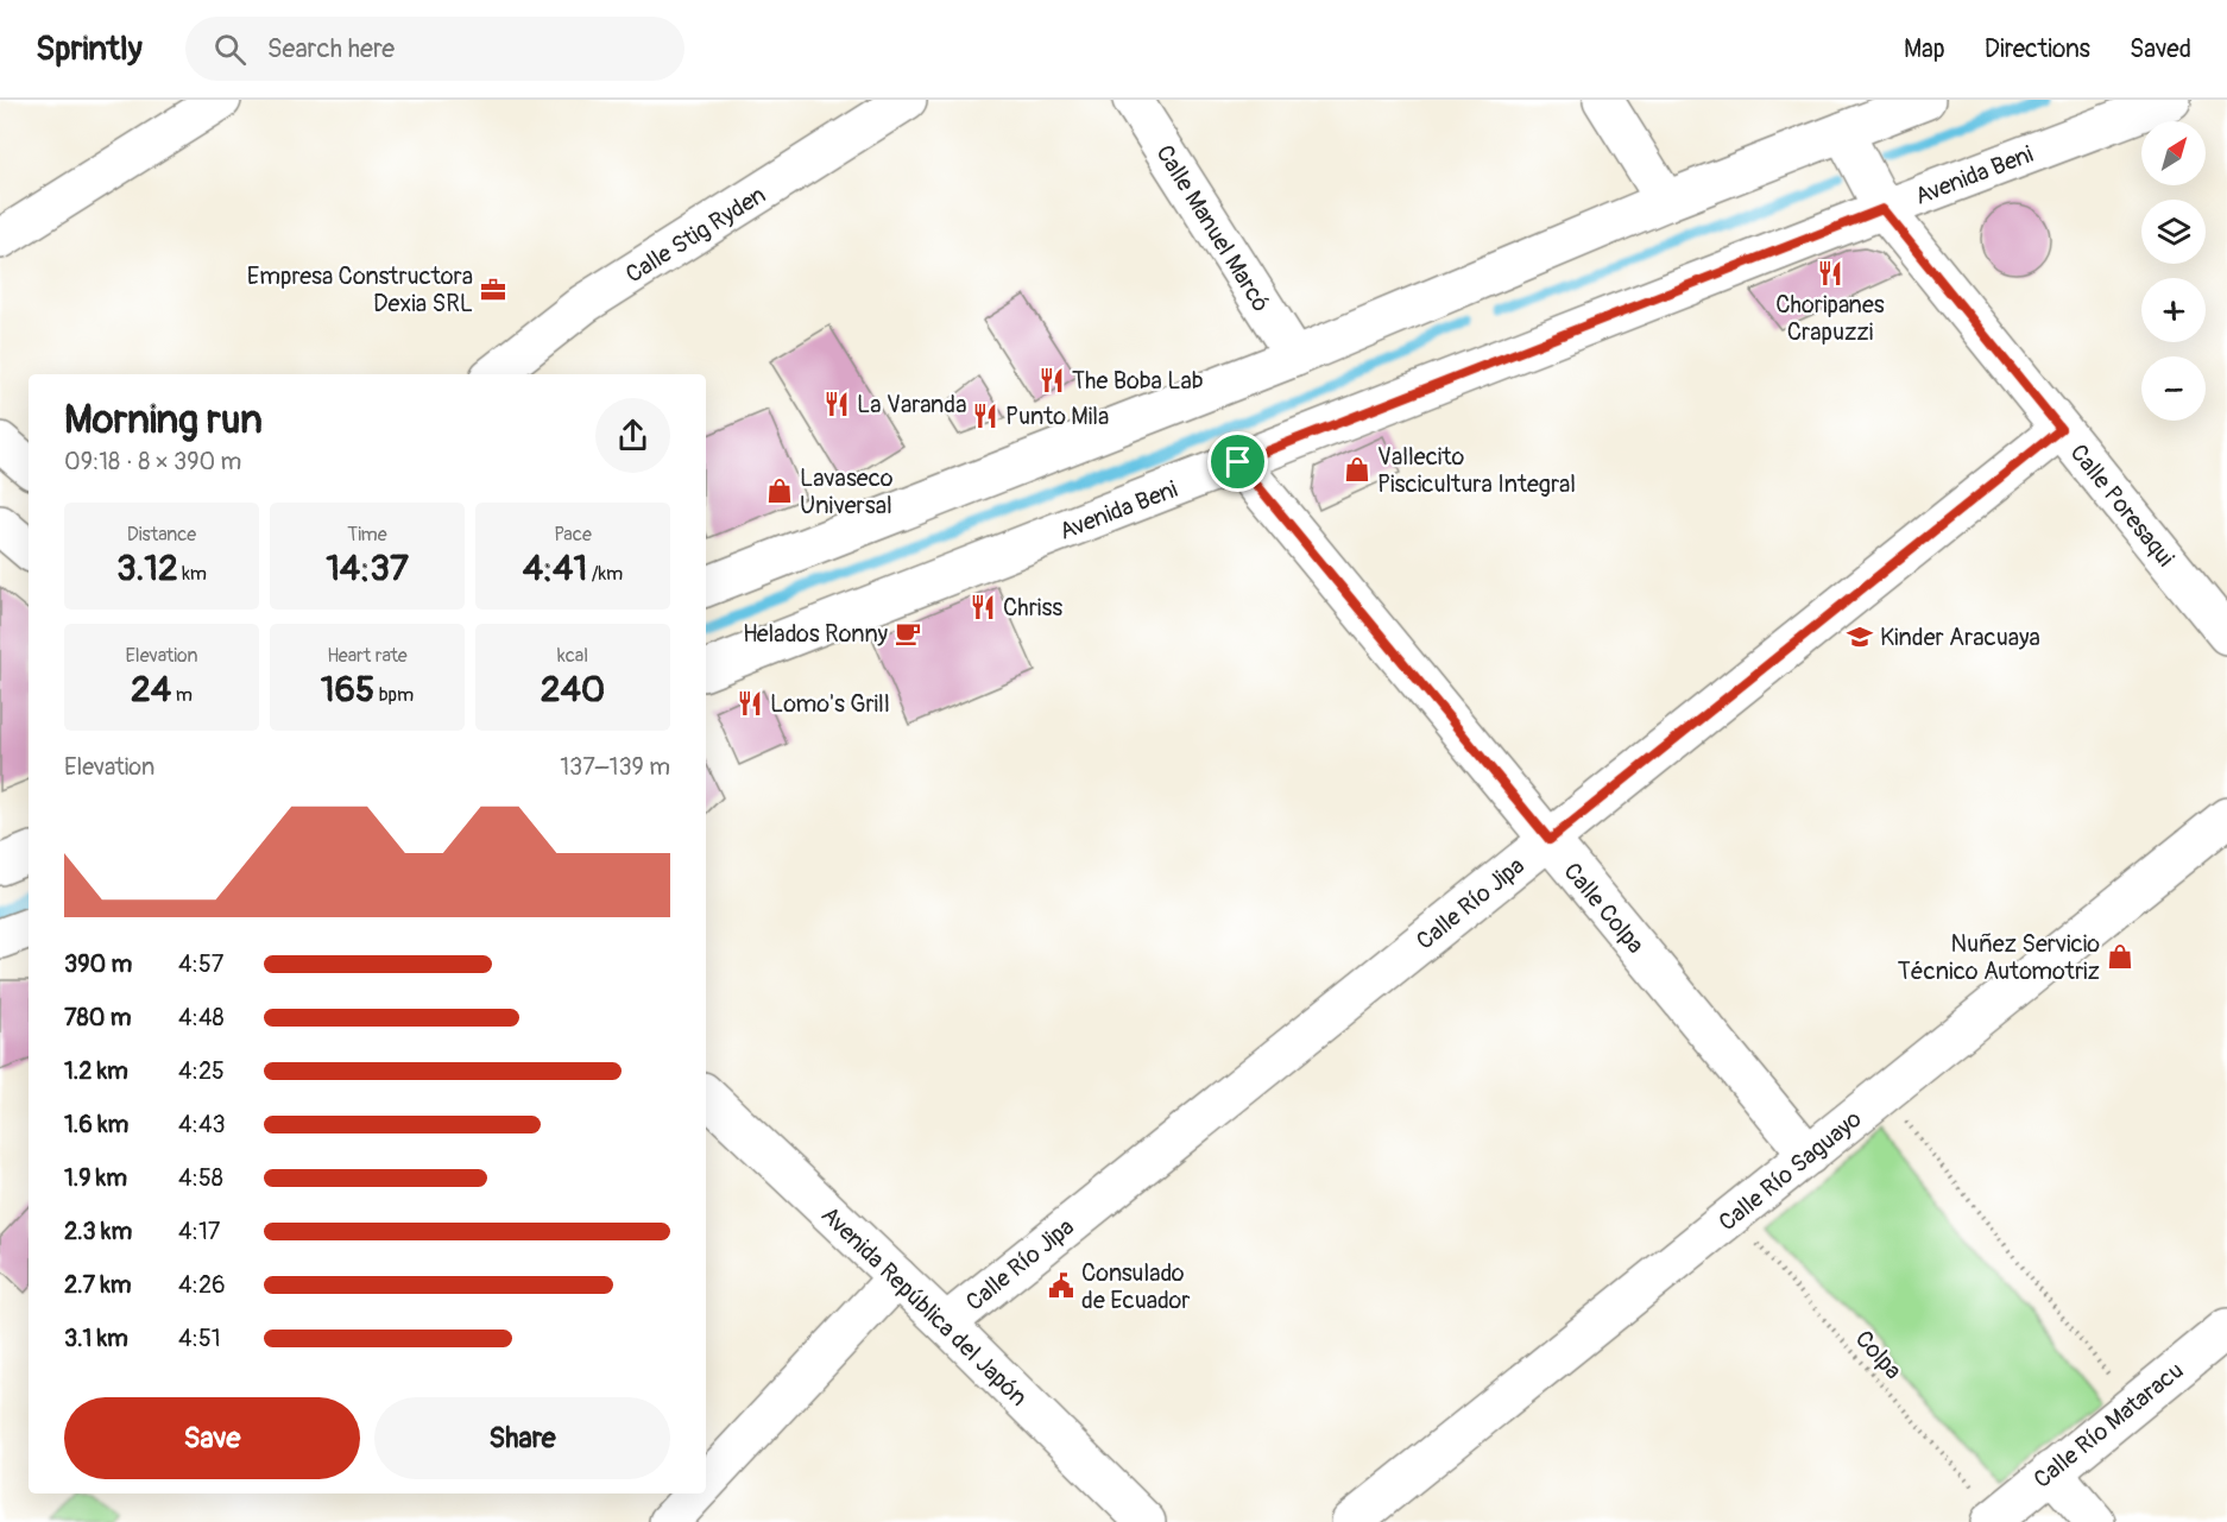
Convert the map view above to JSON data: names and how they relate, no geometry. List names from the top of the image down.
{
  "streets": {
    "street": [
      "Avenida Beni",
      "Calle Manuel Marcó",
      "Calle Stig Ryden",
      "Calle Poresaqui",
      "Calle Río Jipa",
      "Calle Colpa",
      "Calle Río Saguayo",
      "Avenida República del Japón",
      "Calle Río Mataracu"
    ],
    "path": ["Colpa"]
  },
  "crossings": [
    ["Avenida Beni", "Calle Poresaqui"],
    ["Avenida Beni", "Calle Colpa"],
    ["Calle Poresaqui", "Calle Río Jipa"],
    ["Calle Río Jipa", "Calle Colpa"],
    ["Calle Río Jipa", "Avenida República del Japón"],
    ["Calle Colpa", "Calle Río Saguayo"],
    ["Calle Río Saguayo", "Colpa"],
    ["Colpa", "Calle Río Mataracu"]
  ],
  "places": {
    "restaurant": [
      "Choripanes Crapuzzi",
      "The Boba Lab",
      "La Varanda",
      "Punto Mila",
      "Chriss",
      "Lomo's Grill"
    ],
    "office": ["Empresa Constructora Dexia SRL"],
    "shop": ["Vallecito Piscicultura Integral", "Lavaseco Universal", "Nuñez Servicio Técnico Automotriz"],
    "cafe": ["Helados Ronny"],
    "school or university": ["Kinder Aracuaya"],
    "public building": ["Consulado de Ecuador"]
  },
  "north": "top right",
  "page": {
    "header": "Sprintly",
    "search": "Search here",
    "nav": ["Map", "Directions", "Saved"],
    "map_buttons": ["+", "−"],
    "heading": ["Morning run", "09:18 · 8 × 390 m"],
    "stats": [
      ["Distance", "3.12 km"],
      ["Time", "14:37"],
      ["Pace", "4:41 /km"],
      ["Elevation", "24 m"],
      ["Heart rate", "165 bpm"],
      ["kcal", "240"]
    ],
    "chart": ["Elevation", "137–139 m"],
    "list": [
      {
        "name": "390 m",
        "note": "4:57"
      },
      {
        "name": "780 m",
        "note": "4:48"
      },
      {
        "name": "1.2 km",
        "note": "4:25"
      },
      {
        "name": "1.6 km",
        "note": "4:43"
      },
      {
        "name": "1.9 km",
        "note": "4:58"
      },
      {
        "name": "2.3 km",
        "note": "4:17"
      },
      {
        "name": "2.7 km",
        "note": "4:26"
      },
      {
        "name": "3.1 km",
        "note": "4:51"
      }
    ],
    "buttons": ["Save", "Share"]
  }
}
